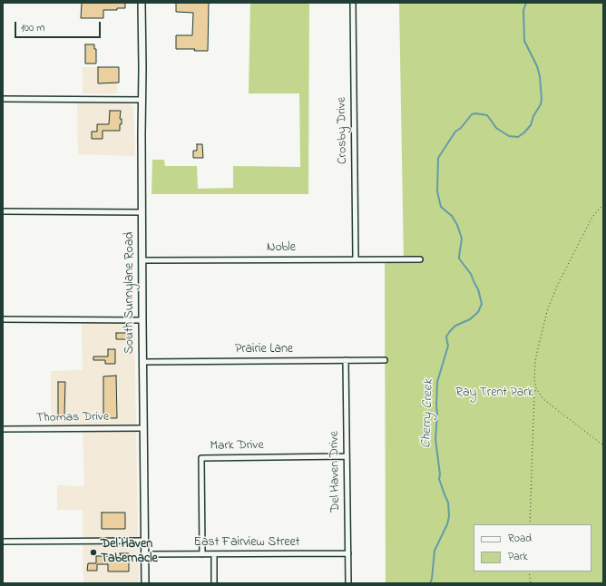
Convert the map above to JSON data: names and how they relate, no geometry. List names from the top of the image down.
{
  "streets": {
    "main road": ["South Sunnylane Road"],
    "street": [
      "Crosby Drive",
      "Noble",
      "Prairie Lane",
      "Thomas Drive",
      "Mark Drive",
      "Del Haven Drive",
      "East Fairview Street"
    ]
  },
  "crossings": [
    ["Crosby Drive", "Noble"],
    ["Noble", "South Sunnylane Road"],
    ["South Sunnylane Road", "Prairie Lane"],
    ["South Sunnylane Road", "Thomas Drive"],
    ["South Sunnylane Road", "East Fairview Street"],
    ["Prairie Lane", "Del Haven Drive"],
    ["Mark Drive", "Del Haven Drive"],
    ["Mark Drive", "East Fairview Street"],
    ["Del Haven Drive", "East Fairview Street"]
  ],
  "water": ["Cherry Creek"],
  "parks": ["Ray Trent Park"],
  "places": ["Del Haven Tabernacle"],
  "legend": ["Road", "Park"],
  "scale_bar": "100 m"
}
